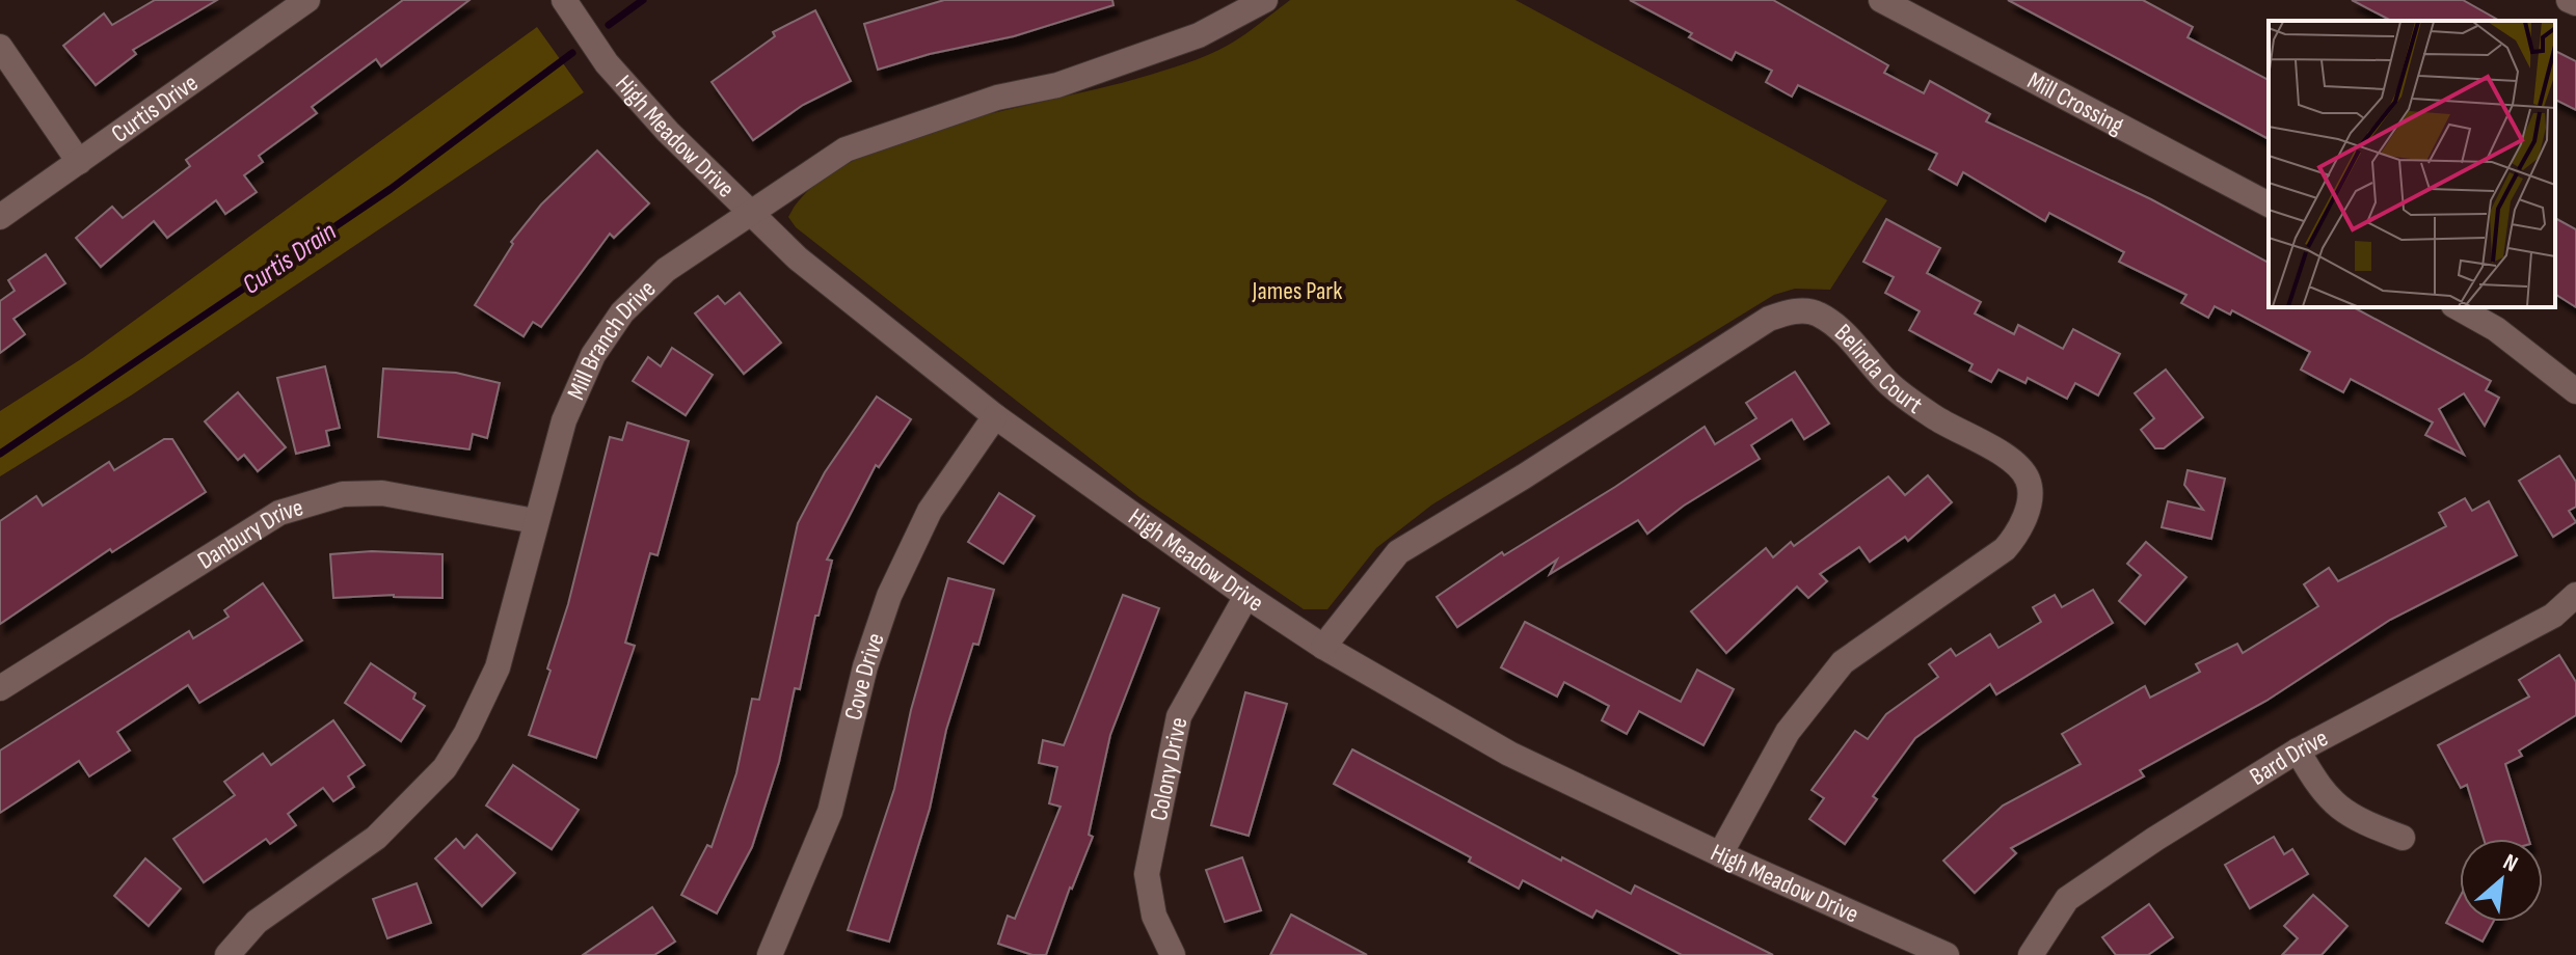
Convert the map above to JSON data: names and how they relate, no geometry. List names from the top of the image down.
{
  "streets": {
    "street": [
      "Mill Crossing",
      "Curtis Drive",
      "High Meadow Drive",
      "Mill Branch Drive",
      "Belinda Court",
      "Danbury Drive",
      "Cove Drive",
      "Bard Drive",
      "Colony Drive"
    ]
  },
  "crossings": [
    ["High Meadow Drive", "Mill Branch Drive"],
    ["High Meadow Drive", "Belinda Court"],
    ["High Meadow Drive", "Cove Drive"],
    ["High Meadow Drive", "Colony Drive"],
    ["Mill Branch Drive", "Danbury Drive"]
  ],
  "water": ["Curtis Drain"],
  "parks": ["James Park"],
  "north": "top right"
}
